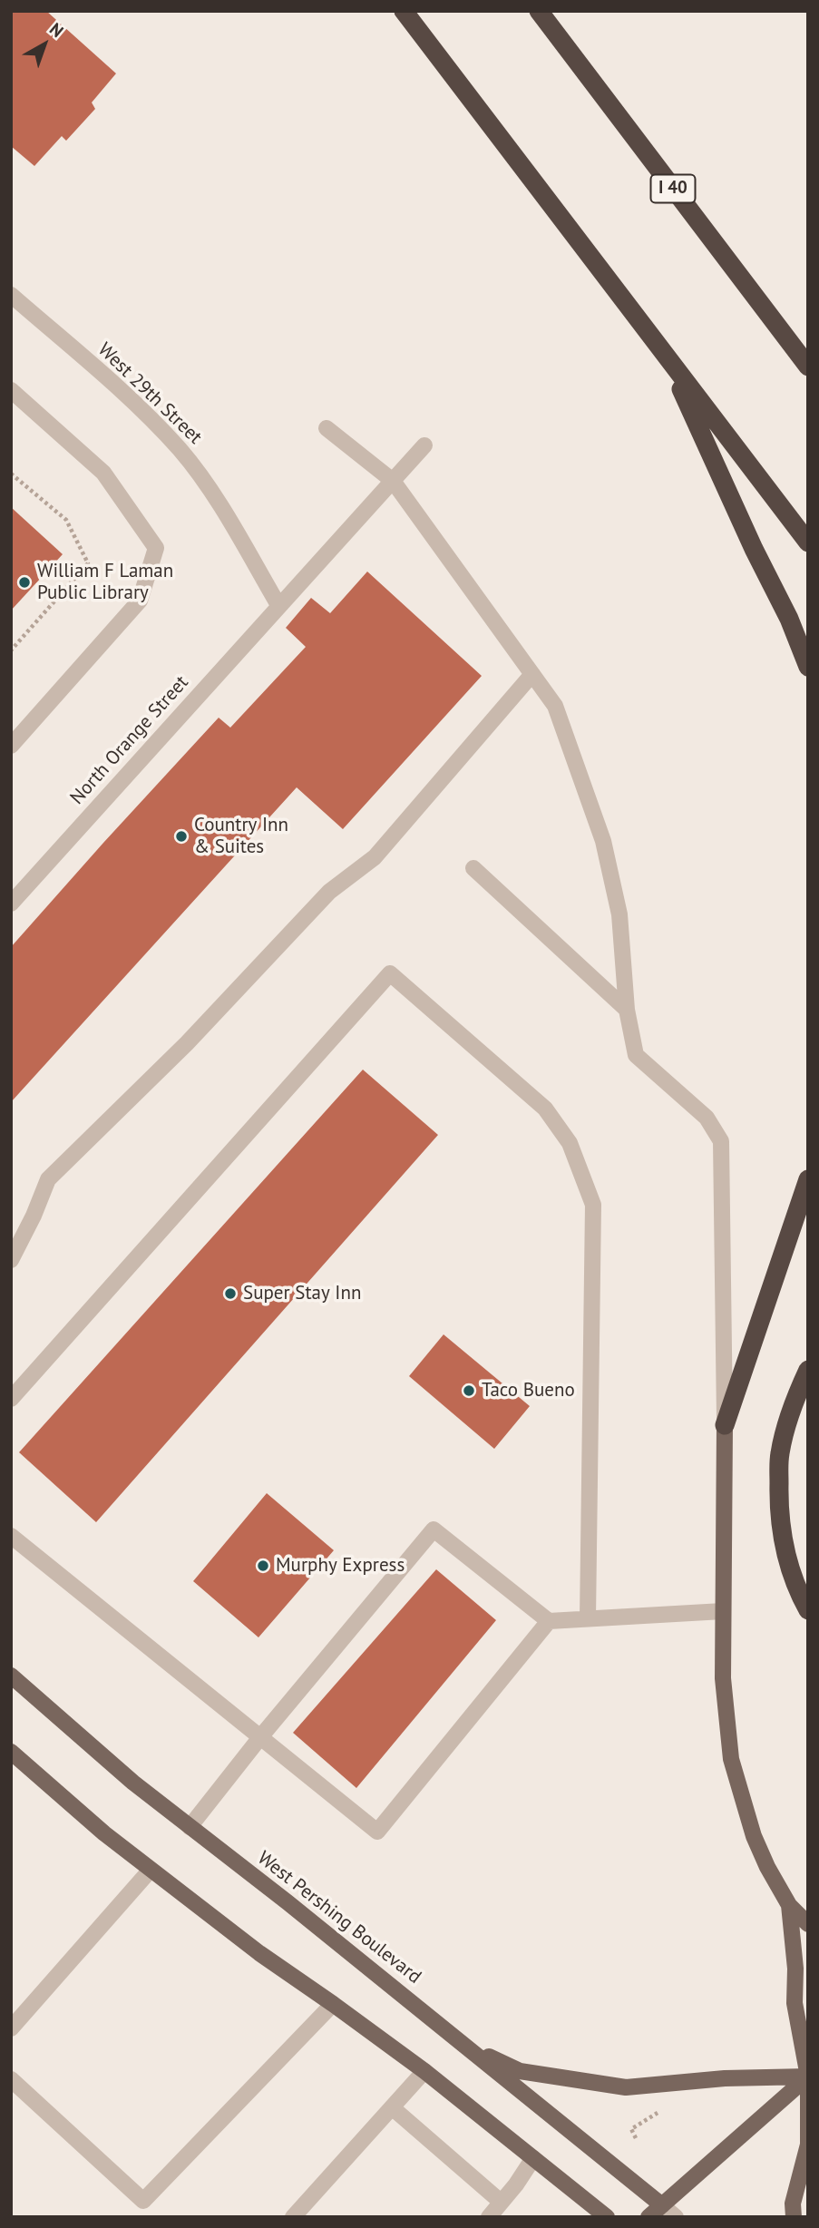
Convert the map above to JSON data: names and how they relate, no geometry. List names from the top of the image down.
{
  "streets": {
    "highway": ["I 40"],
    "main road": ["West Pershing Boulevard"],
    "street": ["West 29th Street", "North Orange Street"]
  },
  "crossings": [
    ["West 29th Street", "North Orange Street"]
  ],
  "places": [
    "William F Laman Public Library",
    "Country Inn & Suites",
    "Super Stay Inn",
    "Taco Bueno",
    "Murphy Express"
  ],
  "north": "top right"
}
